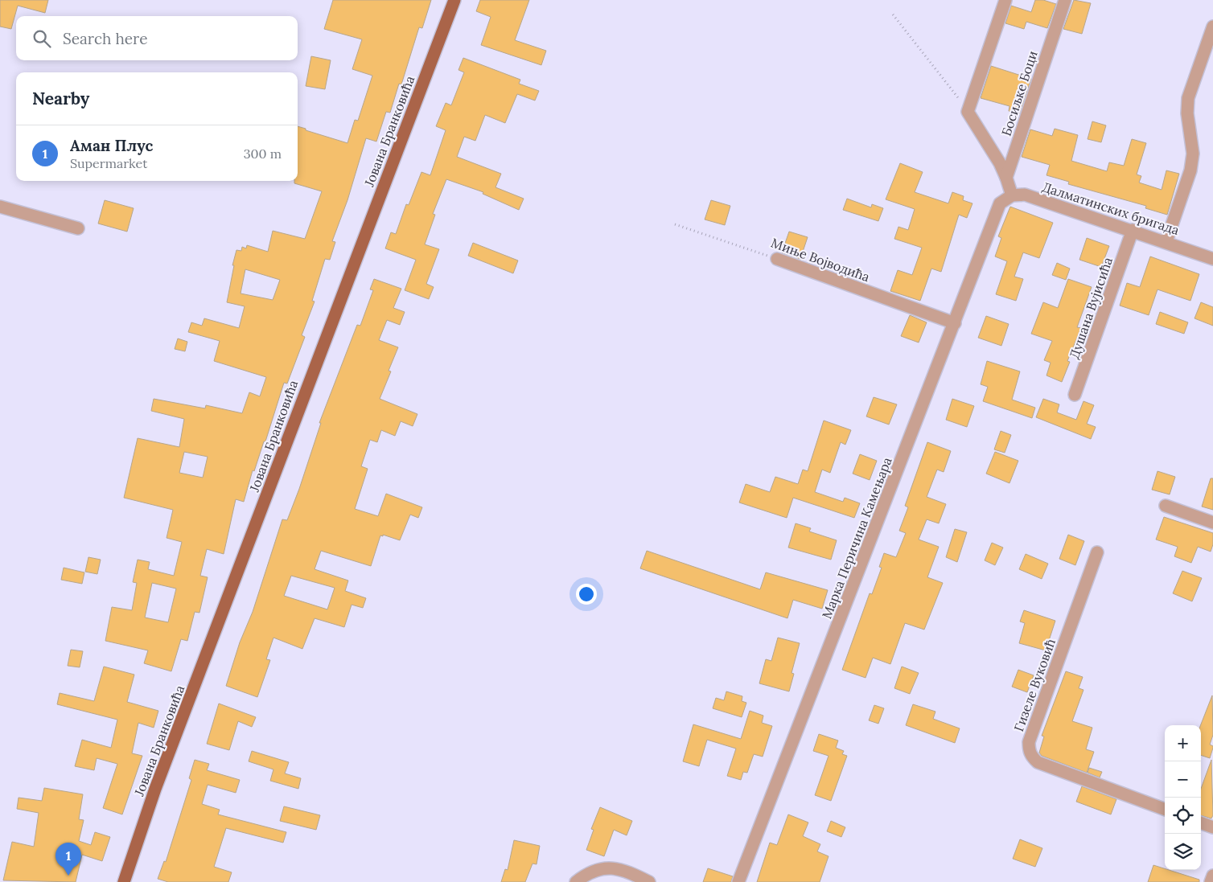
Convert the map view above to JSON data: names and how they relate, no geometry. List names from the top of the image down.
{
  "streets": {
    "main road": ["Јована Бранковића"],
    "street": [
      "Босиљке Боци",
      "Далматинских бригада",
      "Миње Војводића",
      "Душана Вујисића",
      "Марка Перичина Камењара",
      "Гизеле Вуковић"
    ]
  },
  "crossings": [
    ["Далматинских бригада", "Душана Вујисића"],
    ["Далматинских бригада", "Марка Перичина Камењара"],
    ["Миње Војводића", "Марка Перичина Камењара"]
  ],
  "page": {
    "search": "Search here",
    "heading": "Nearby",
    "list": [
      {
        "mark": "1",
        "name": "Аман Плус",
        "note": "Supermarket",
        "value": "300 m"
      }
    ],
    "map_buttons": ["+", "−"],
    "pins": "1"
  }
}
